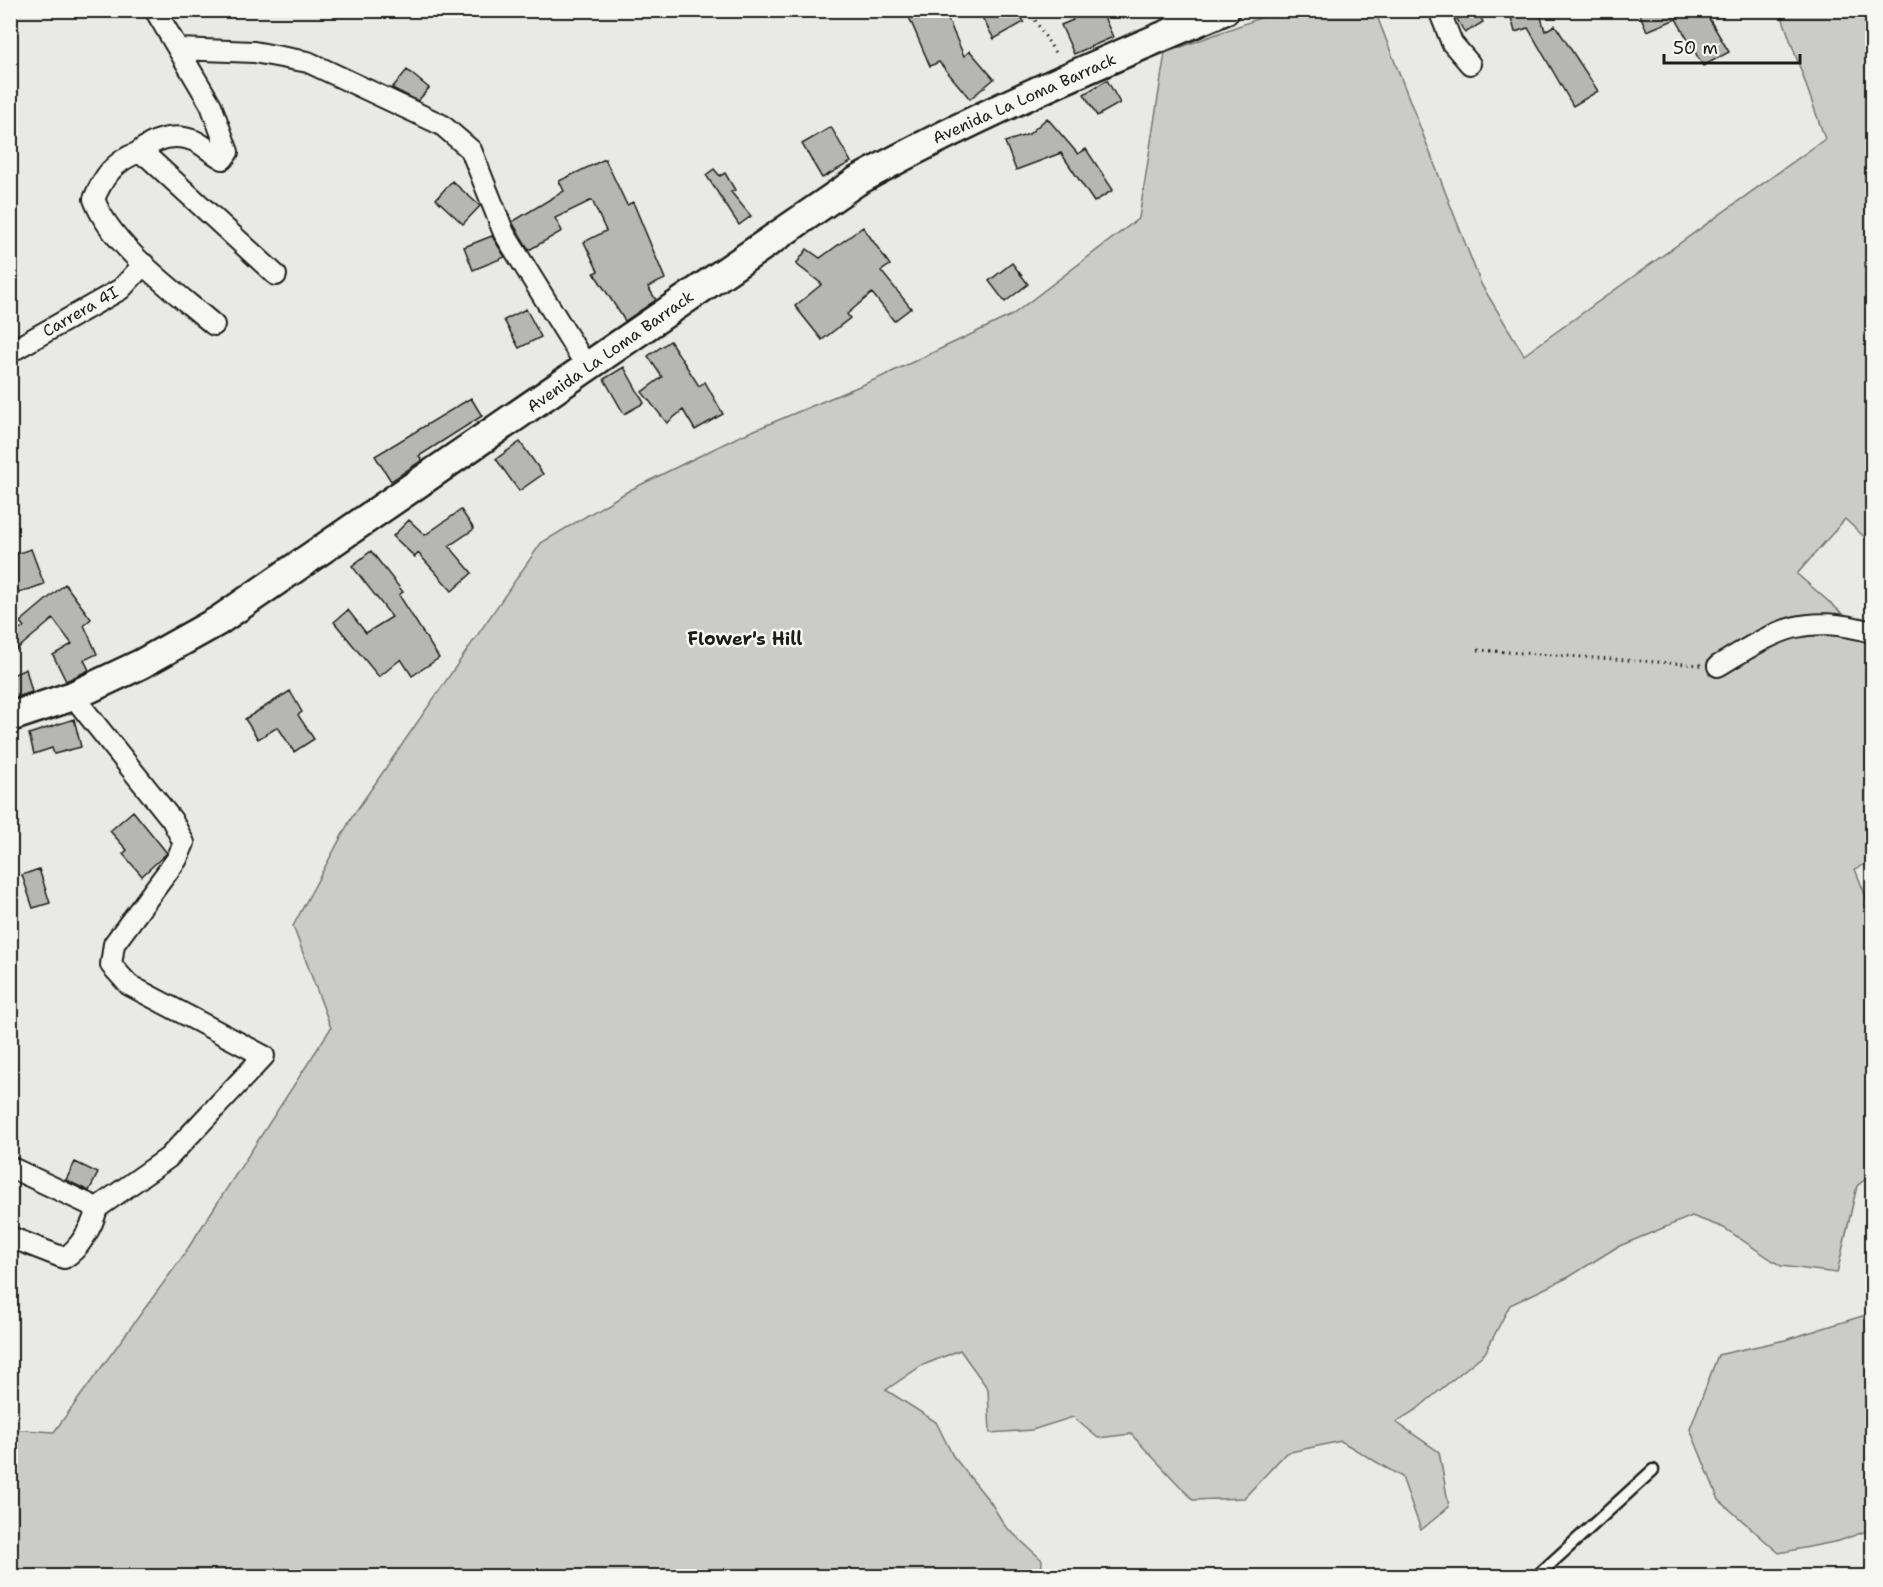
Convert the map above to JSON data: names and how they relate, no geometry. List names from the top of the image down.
{
  "streets": {
    "main road": ["Avenida La Loma Barrack"],
    "street": ["Carrera 4I"]
  },
  "districts": ["Flower's Hill"],
  "scale_bar": "50 m"
}
